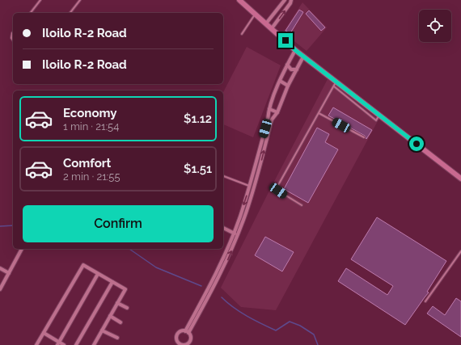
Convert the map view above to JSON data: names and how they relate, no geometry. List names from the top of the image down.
{
  "page": {
    "banner": ["Iloilo R-2 Road", "Iloilo R-2 Road"],
    "list": [
      {
        "name": "Economy",
        "note": "1 min · 21:54",
        "value": "$1.12"
      },
      {
        "name": "Comfort",
        "note": "2 min · 21:55",
        "value": "$1.51"
      }
    ],
    "buttons": "Confirm"
  }
}
